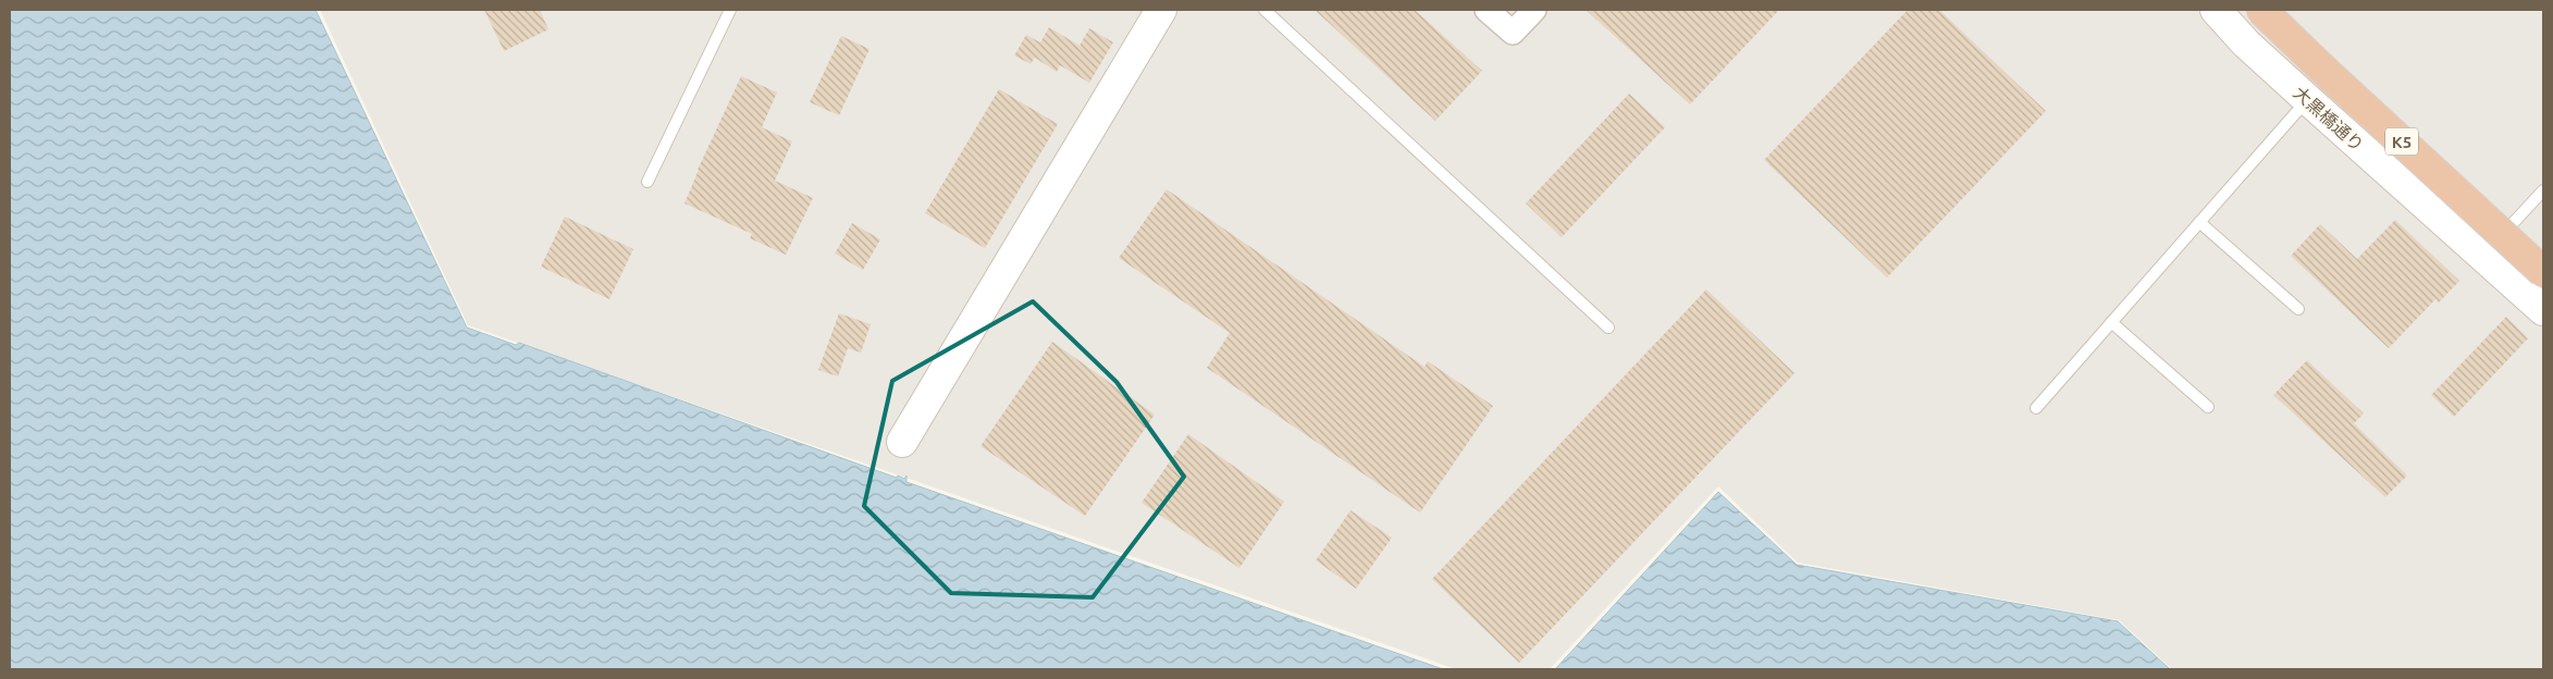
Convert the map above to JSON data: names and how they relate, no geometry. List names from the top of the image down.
{
  "streets": {
    "highway": ["K5"],
    "street": ["大黒橋通り"]
  }
}
